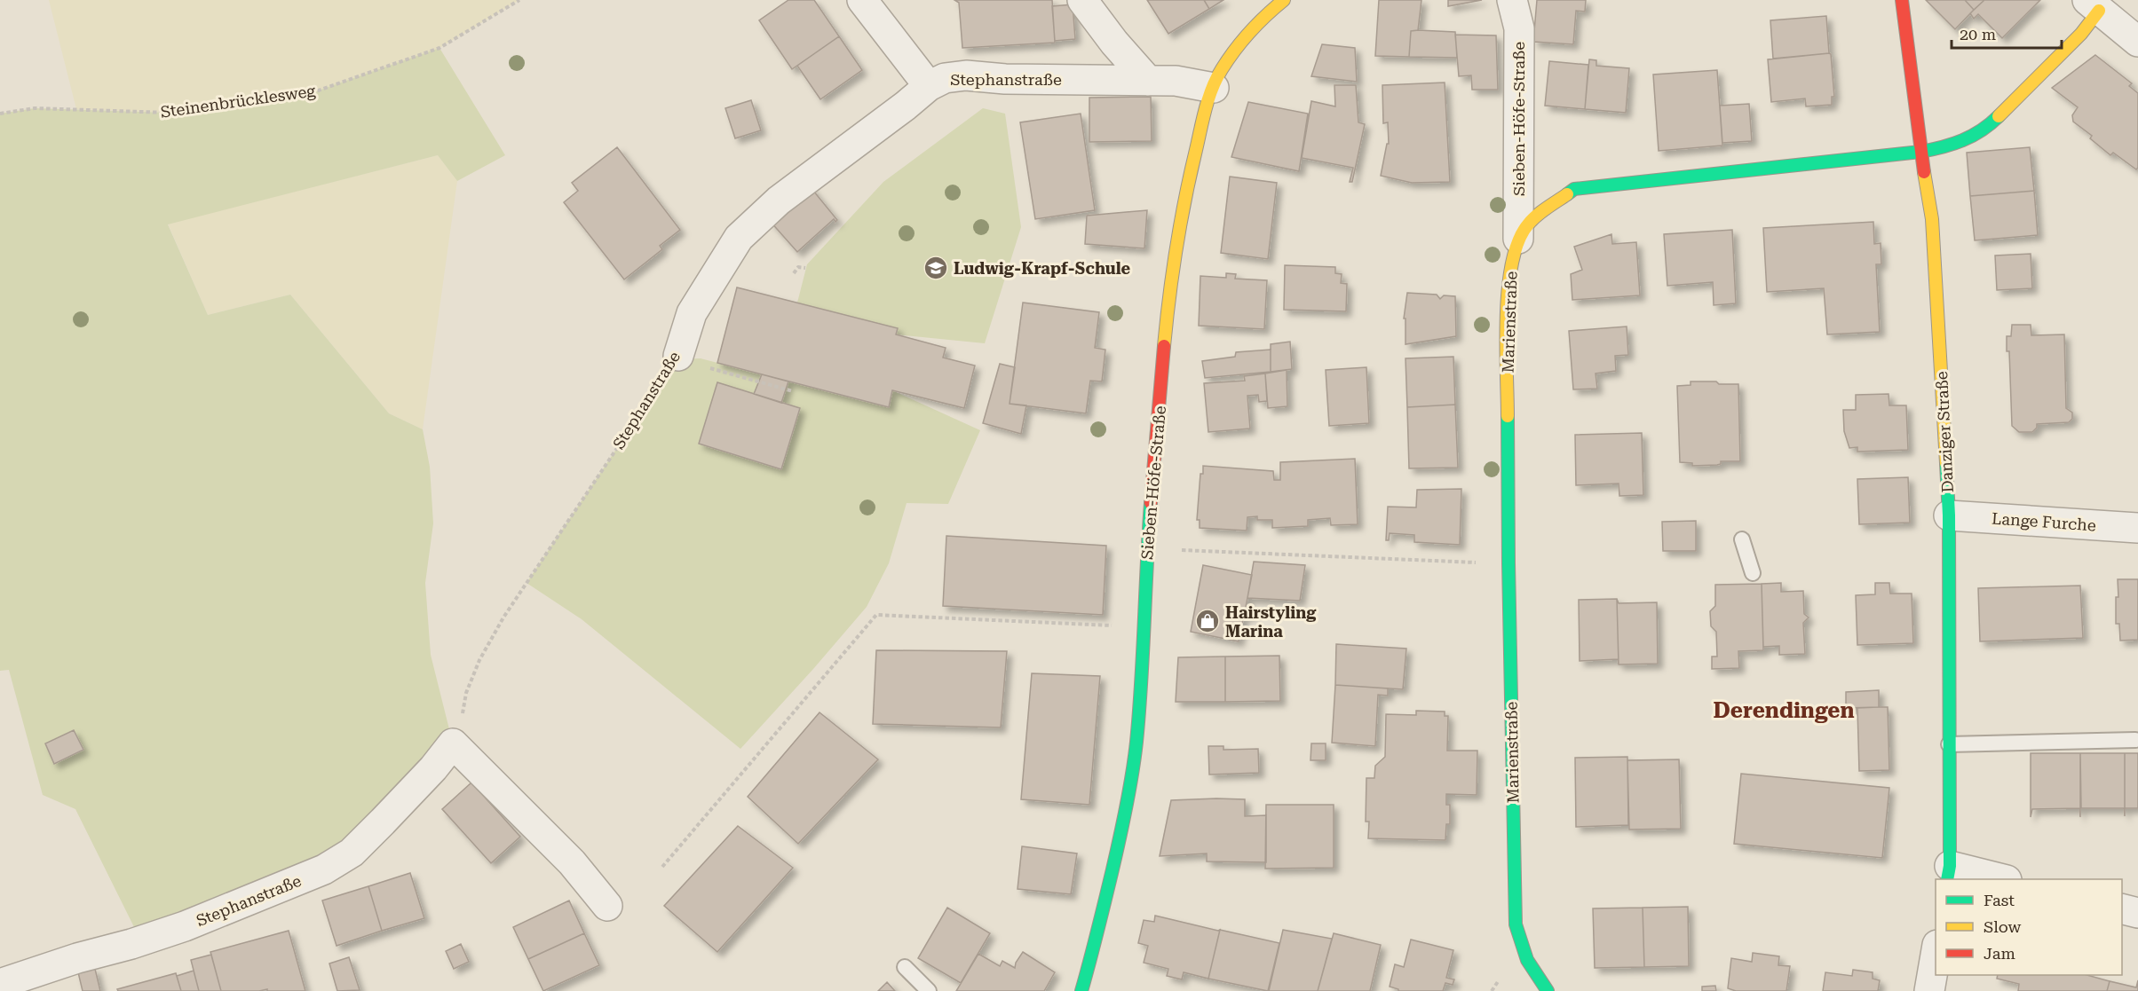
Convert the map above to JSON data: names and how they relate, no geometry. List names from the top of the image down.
{
  "streets": {
    "street": [
      "Stephanstraße",
      "Sieben-Höfe-Straße",
      "Marienstraße",
      "Danziger Straße",
      "Lange Furche"
    ],
    "path": ["Steinenbrücklesweg"]
  },
  "crossings": [
    ["Stephanstraße", "Sieben-Höfe-Straße"],
    ["Sieben-Höfe-Straße", "Marienstraße"],
    ["Marienstraße", "Danziger Straße"],
    ["Danziger Straße", "Lange Furche"]
  ],
  "districts": ["Derendingen"],
  "places": {
    "school or university": ["Ludwig-Krapf-Schule"],
    "shop": ["Hairstyling Marina"]
  },
  "legend": ["Fast", "Slow", "Jam"],
  "scale_bar": "20 m"
}
